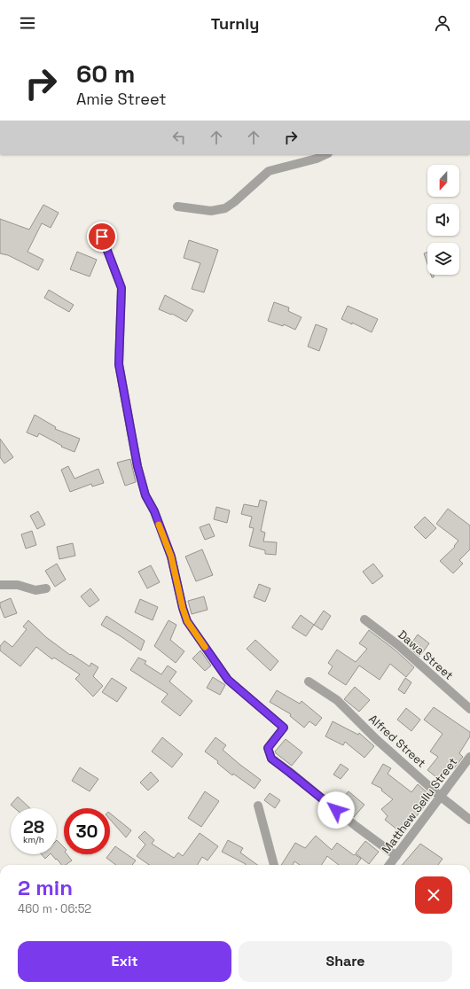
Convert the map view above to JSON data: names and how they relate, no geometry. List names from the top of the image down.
{
  "streets": {
    "street": ["Dawa Street", "Alfred Street", "Matthew Sellu Street"]
  },
  "crossings": [
    ["Alfred Street", "Matthew Sellu Street"]
  ],
  "north": "bottom",
  "page": {
    "header": "Turnly",
    "turn": ["60 m", "Amie Street"],
    "speed": "28 km/h",
    "limit": "30",
    "heading": ["2 min", "460 m · 06:52"],
    "buttons": ["Exit", "Share"]
  }
}
